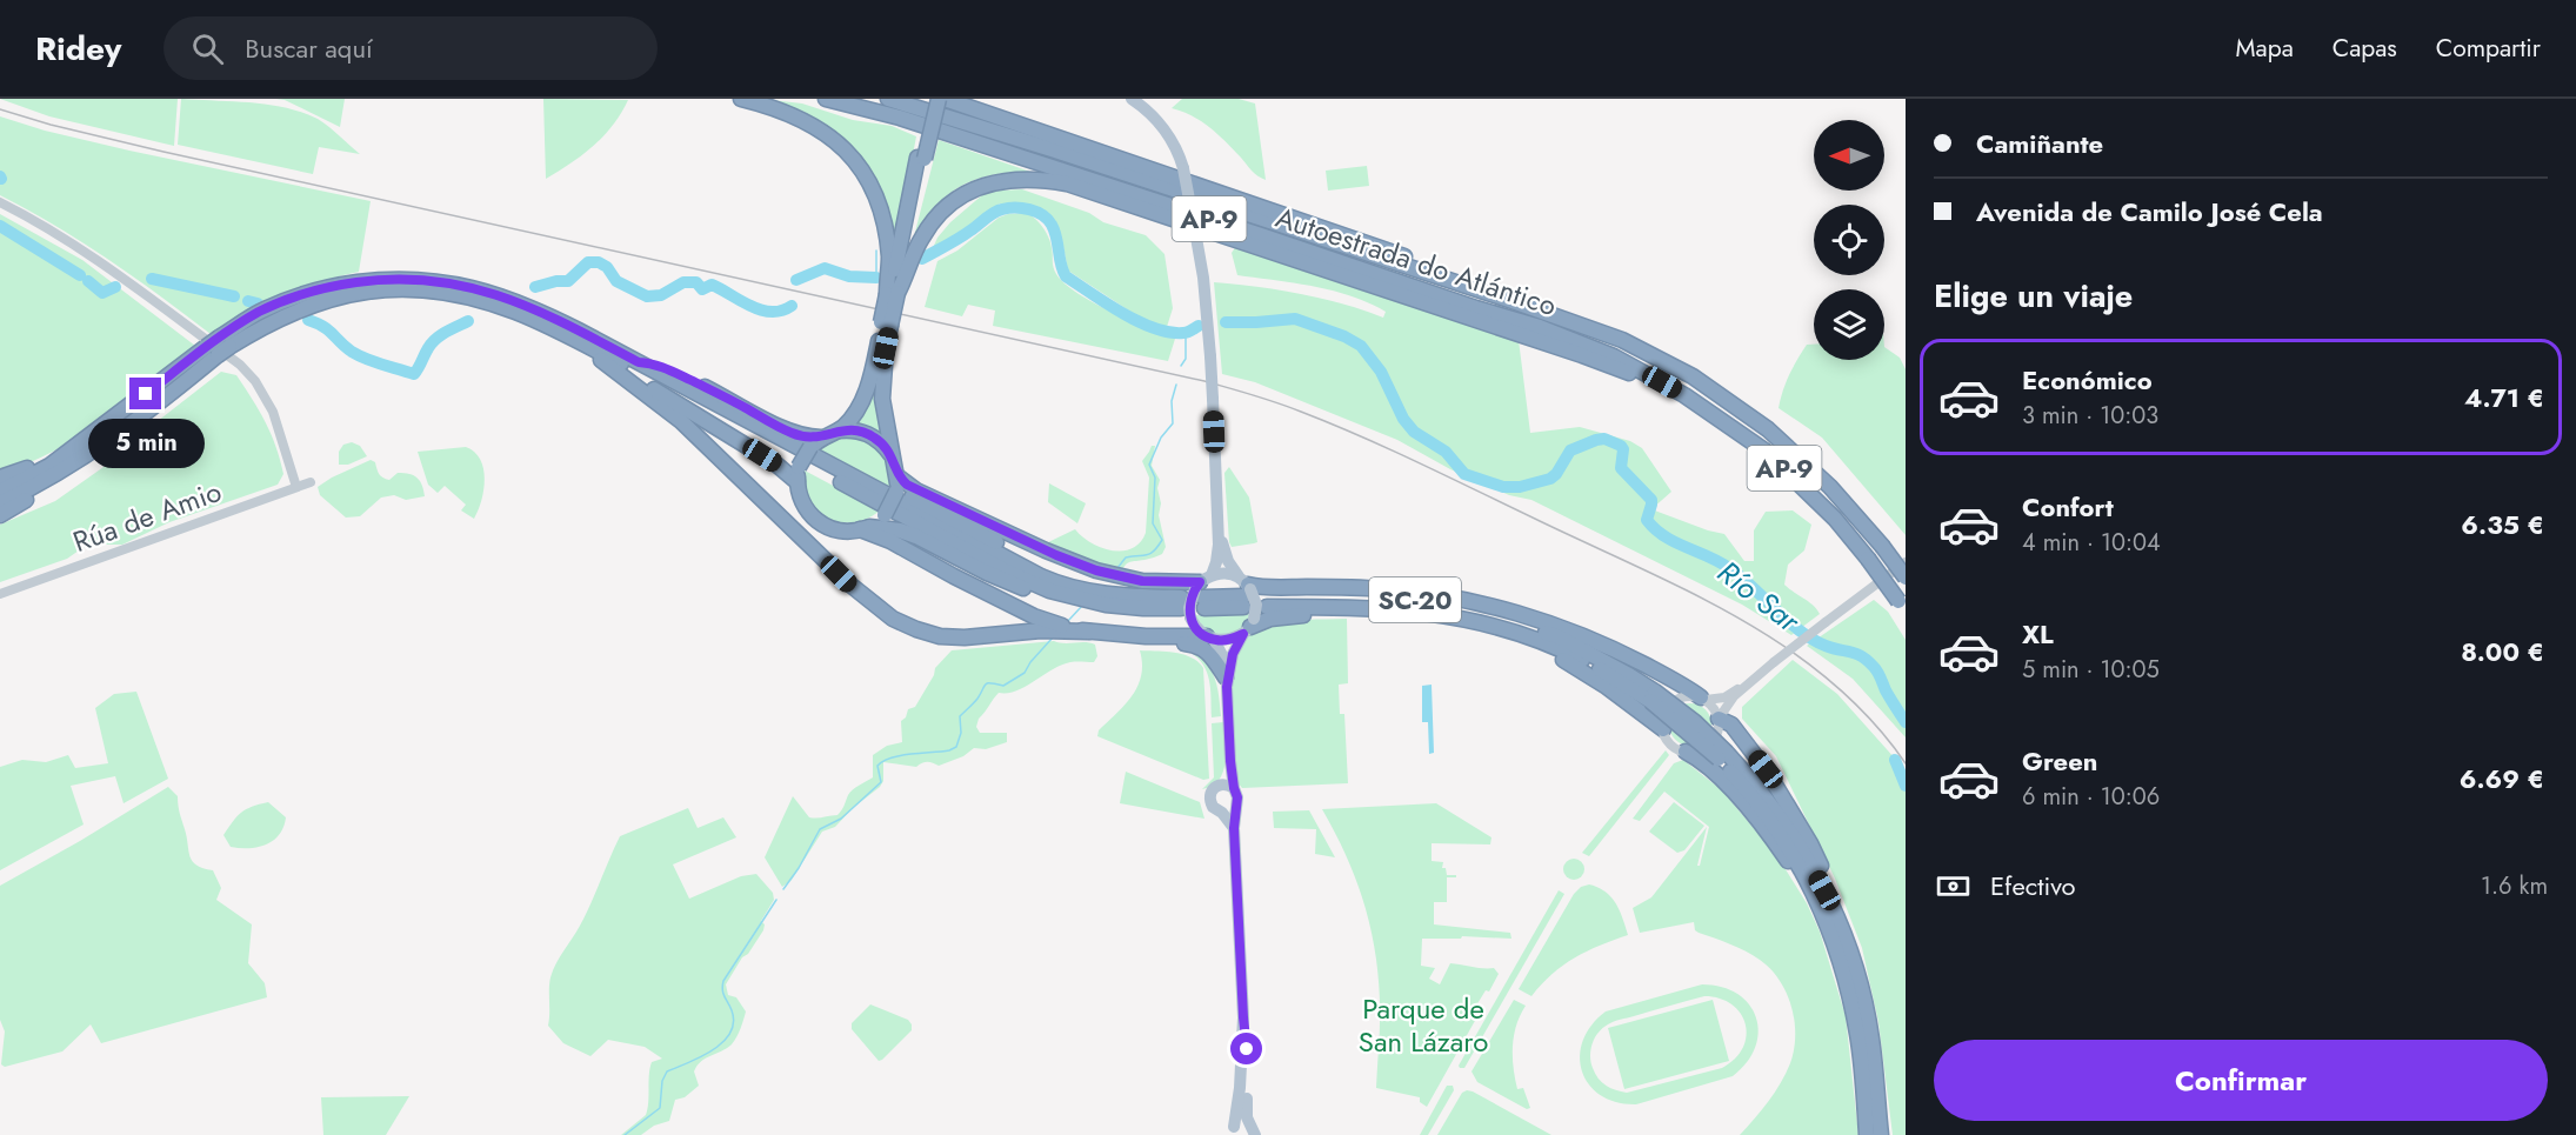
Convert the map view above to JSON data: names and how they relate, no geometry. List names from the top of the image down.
{
  "streets": {
    "highway": ["AP-9", "Autoestrada do Atlántico", "SC-20"],
    "street": ["Rúa de Amio"]
  },
  "water": ["Río Sar"],
  "parks": ["Parque de San Lázaro"],
  "north": "left",
  "page": {
    "header": "Ridey",
    "search": "Buscar aquí",
    "nav": ["Mapa", "Capas", "Compartir"],
    "banner": ["Camiñante", "Avenida de Camilo José Cela"],
    "heading": "Elige un viaje",
    "list": [
      {
        "name": "Económico",
        "note": "3 min · 10:03",
        "value": "4.71 €"
      },
      {
        "name": "Confort",
        "note": "4 min · 10:04",
        "value": "6.35 €"
      },
      {
        "name": "XL",
        "note": "5 min · 10:05",
        "value": "8.00 €"
      },
      {
        "name": "Green",
        "note": "6 min · 10:06",
        "value": "6.69 €"
      }
    ],
    "bubble": "5 min",
    "pay": ["Efectivo", "1.6 km"],
    "buttons": "Confirmar"
  }
}
